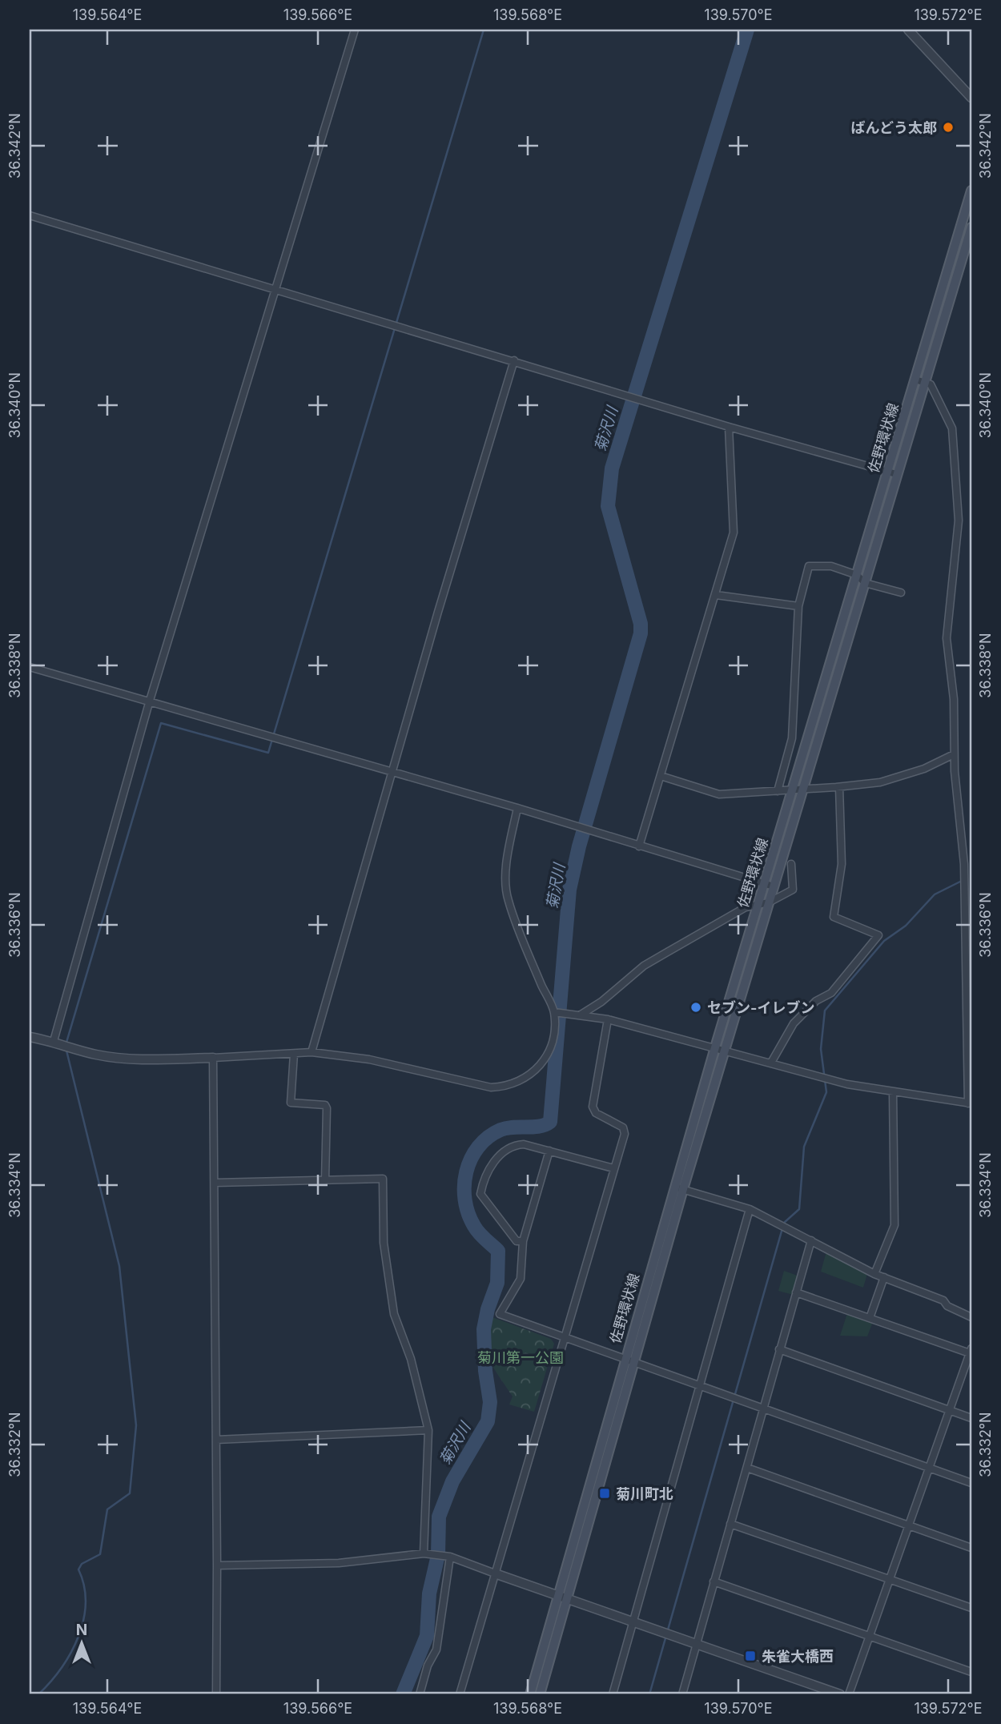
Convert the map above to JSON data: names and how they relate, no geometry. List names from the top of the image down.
{
  "streets": {
    "main road": ["佐野環状線"]
  },
  "water": ["菊沢川"],
  "parks": ["菊川第一公園"],
  "places": {
    "other": ["ばんどう太郎", "セブン-イレブン"],
    "transit": ["菊川町北", "朱雀大橋西"]
  },
  "north": "top",
  "coordinates": [
    "139.564°E",
    "139.566°E",
    "139.568°E",
    "139.570°E",
    "139.572°E",
    "36.342°N",
    "36.340°N",
    "36.338°N",
    "36.336°N",
    "36.334°N",
    "36.332°N"
  ]
}
